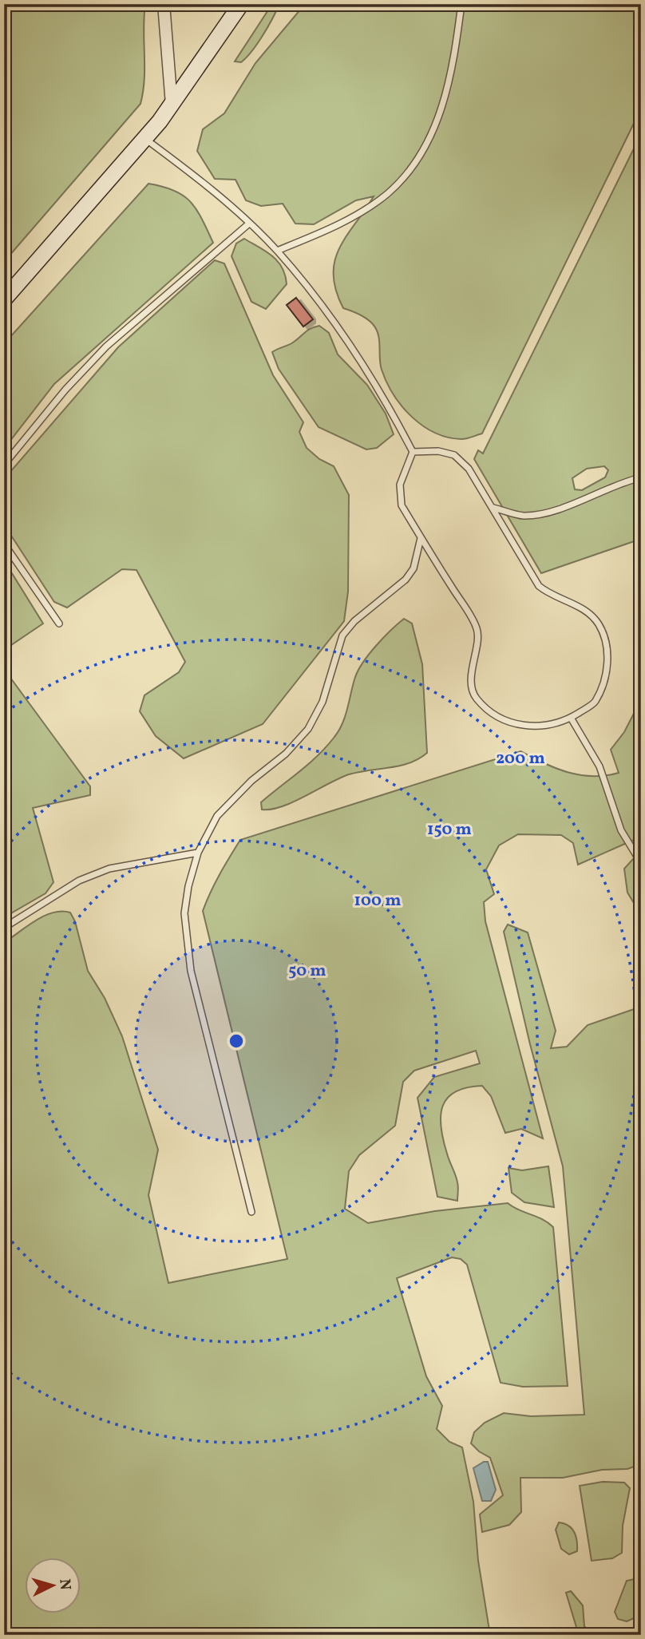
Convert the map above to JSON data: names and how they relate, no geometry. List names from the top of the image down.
{
  "north": "right",
  "rings": [
    "200 m",
    "150 m",
    "100 m",
    "50 m"
  ]
}
